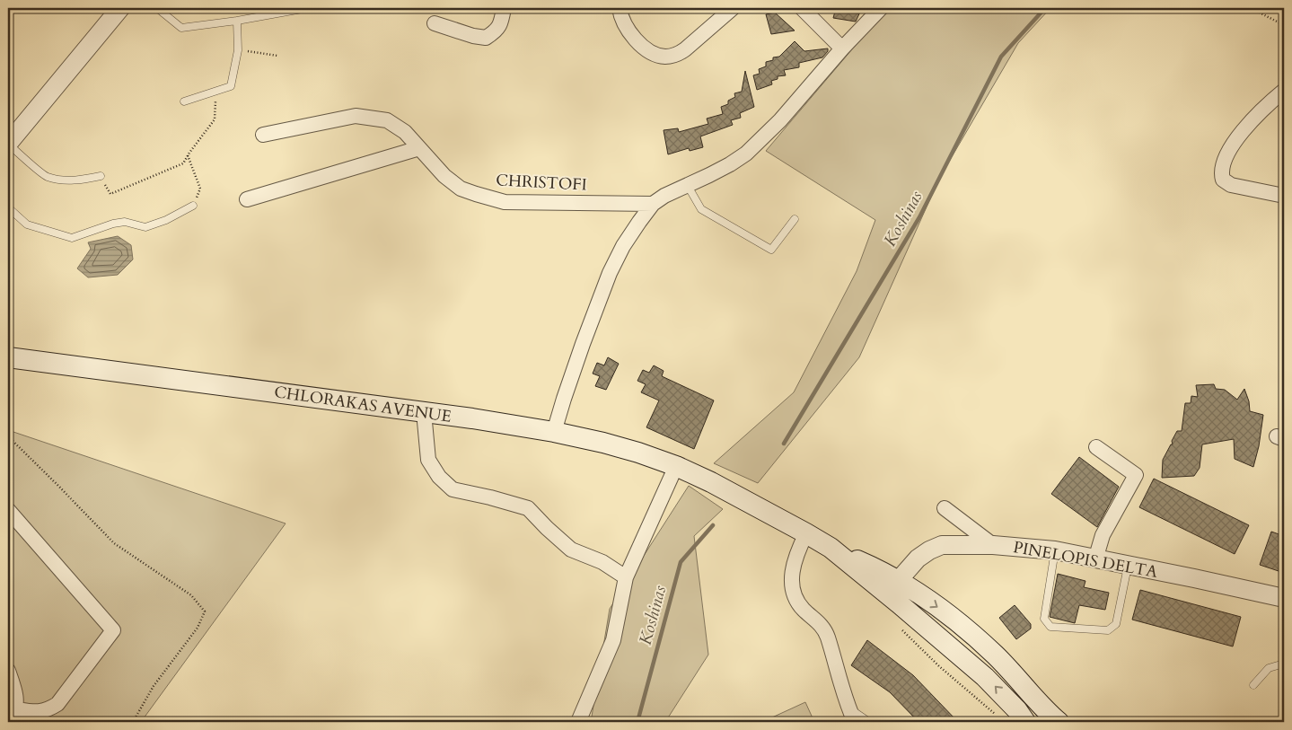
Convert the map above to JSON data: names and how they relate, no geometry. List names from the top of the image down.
{
  "streets": {
    "main road": ["CHLORAKAS AVENUE"],
    "street": ["CHRISTOFI", "PINELOPIS DELTA"]
  },
  "water": ["Koshinas"]
}
